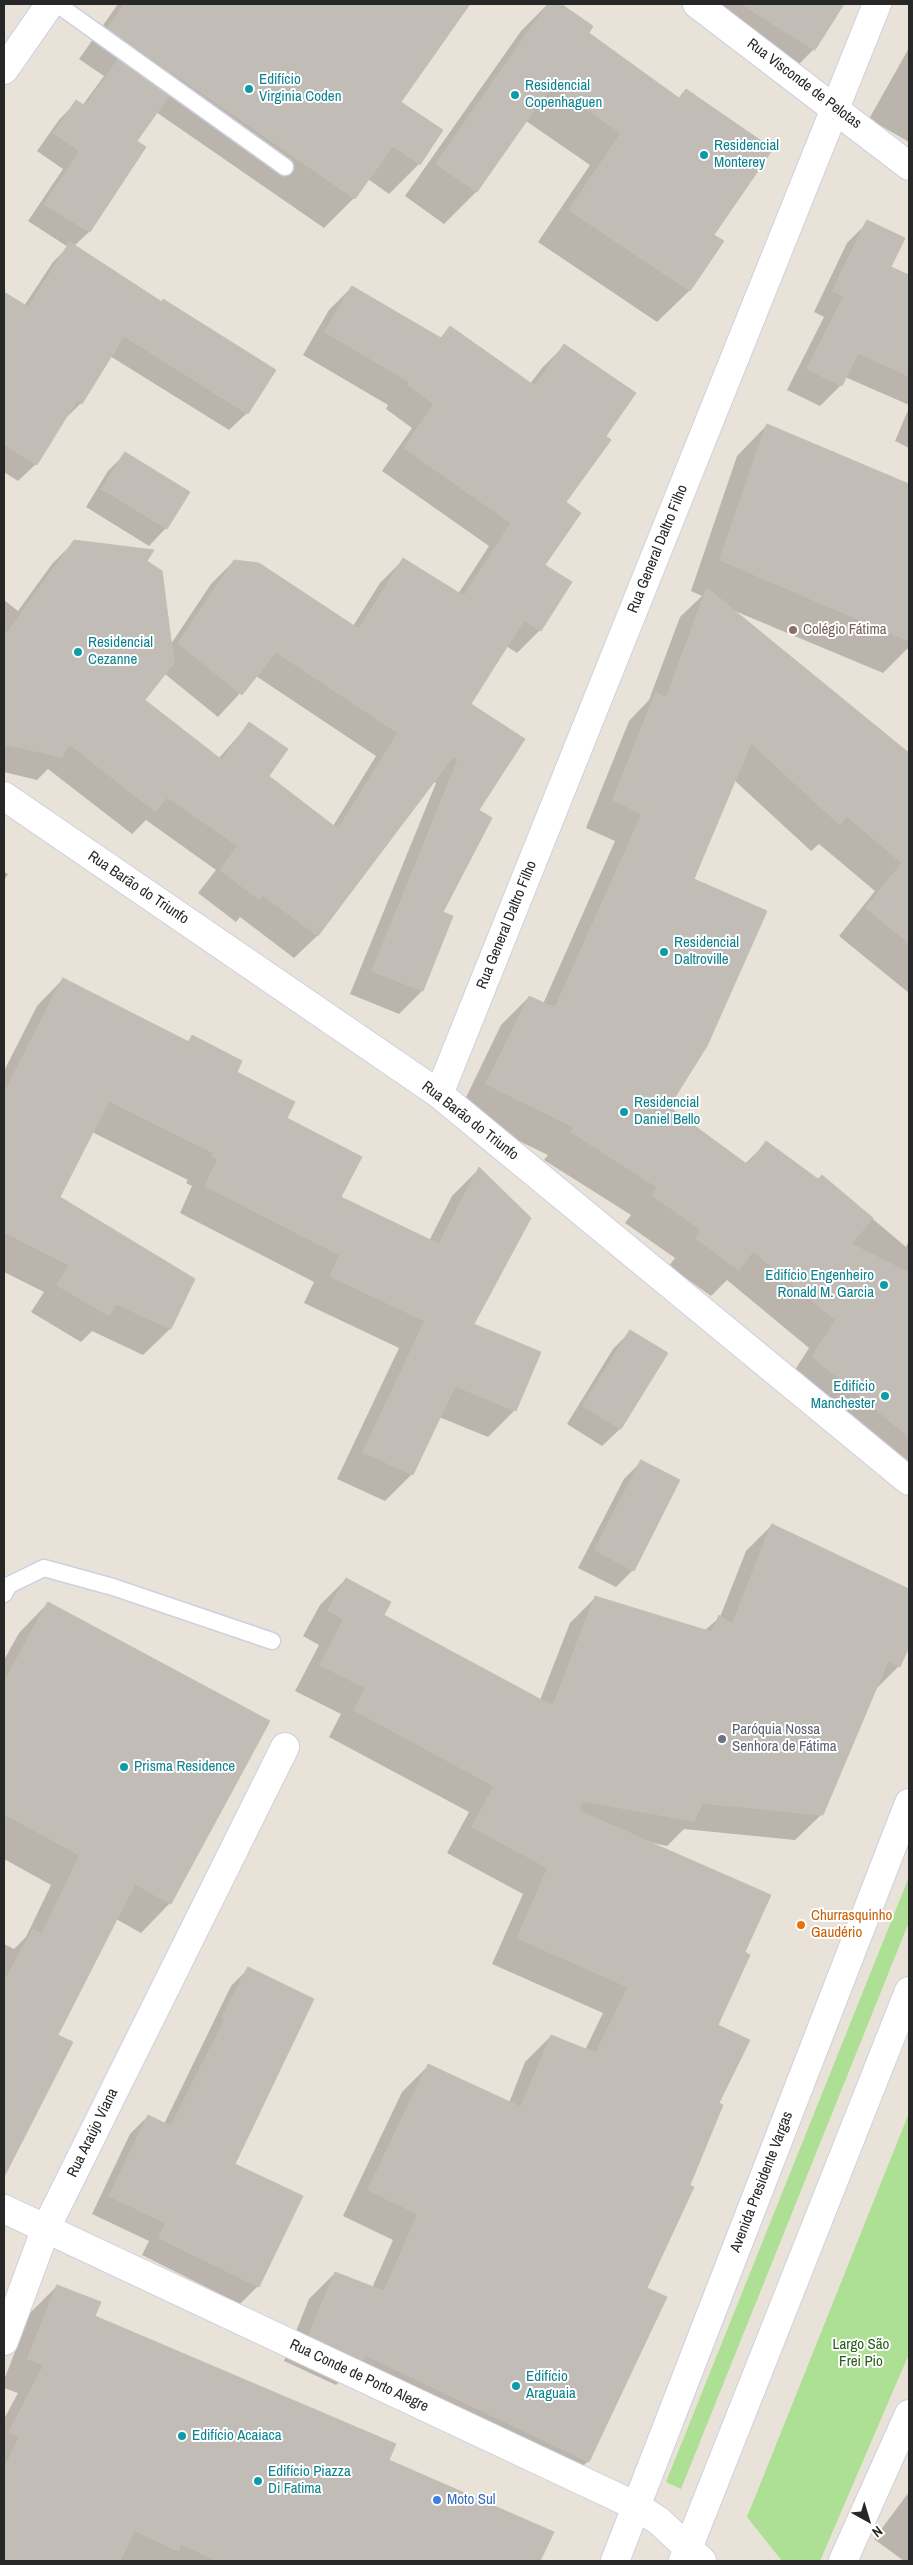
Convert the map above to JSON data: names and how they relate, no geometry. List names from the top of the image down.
{
  "streets": {
    "street": [
      "Rua Visconde de Pelotas",
      "Rua General Daltro Filho",
      "Rua Barão do Triunfo",
      "Rua Araújo Viana",
      "Avenida Presidente Vargas",
      "Rua Conde de Porto Alegre"
    ]
  },
  "crossings": [
    ["Rua Visconde de Pelotas", "Rua General Daltro Filho"],
    ["Rua General Daltro Filho", "Rua Barão do Triunfo"],
    ["Rua Araújo Viana", "Rua Conde de Porto Alegre"],
    ["Avenida Presidente Vargas", "Rua Conde de Porto Alegre"]
  ],
  "parks": ["Largo São Frei Pio"],
  "places": [
    "Edifício Virginia Coden",
    "Residencial Copenhaguen",
    "Residencial Monterey",
    "Colégio Fátima",
    "Residencial Cezanne",
    "Residencial Daltroville",
    "Residencial Daniel Bello",
    "Edifício Engenheiro Ronald M. Garcia",
    "Edifício Manchester",
    "Paróquia Nossa Senhora de Fátima",
    "Prisma Residence",
    "Churrasquinho Gaudério",
    "Edifício Araguaia",
    "Edifício Acaiaca",
    "Edifício Piazza Di Fatima",
    "Moto Sul"
  ],
  "north": "bottom right"
}
